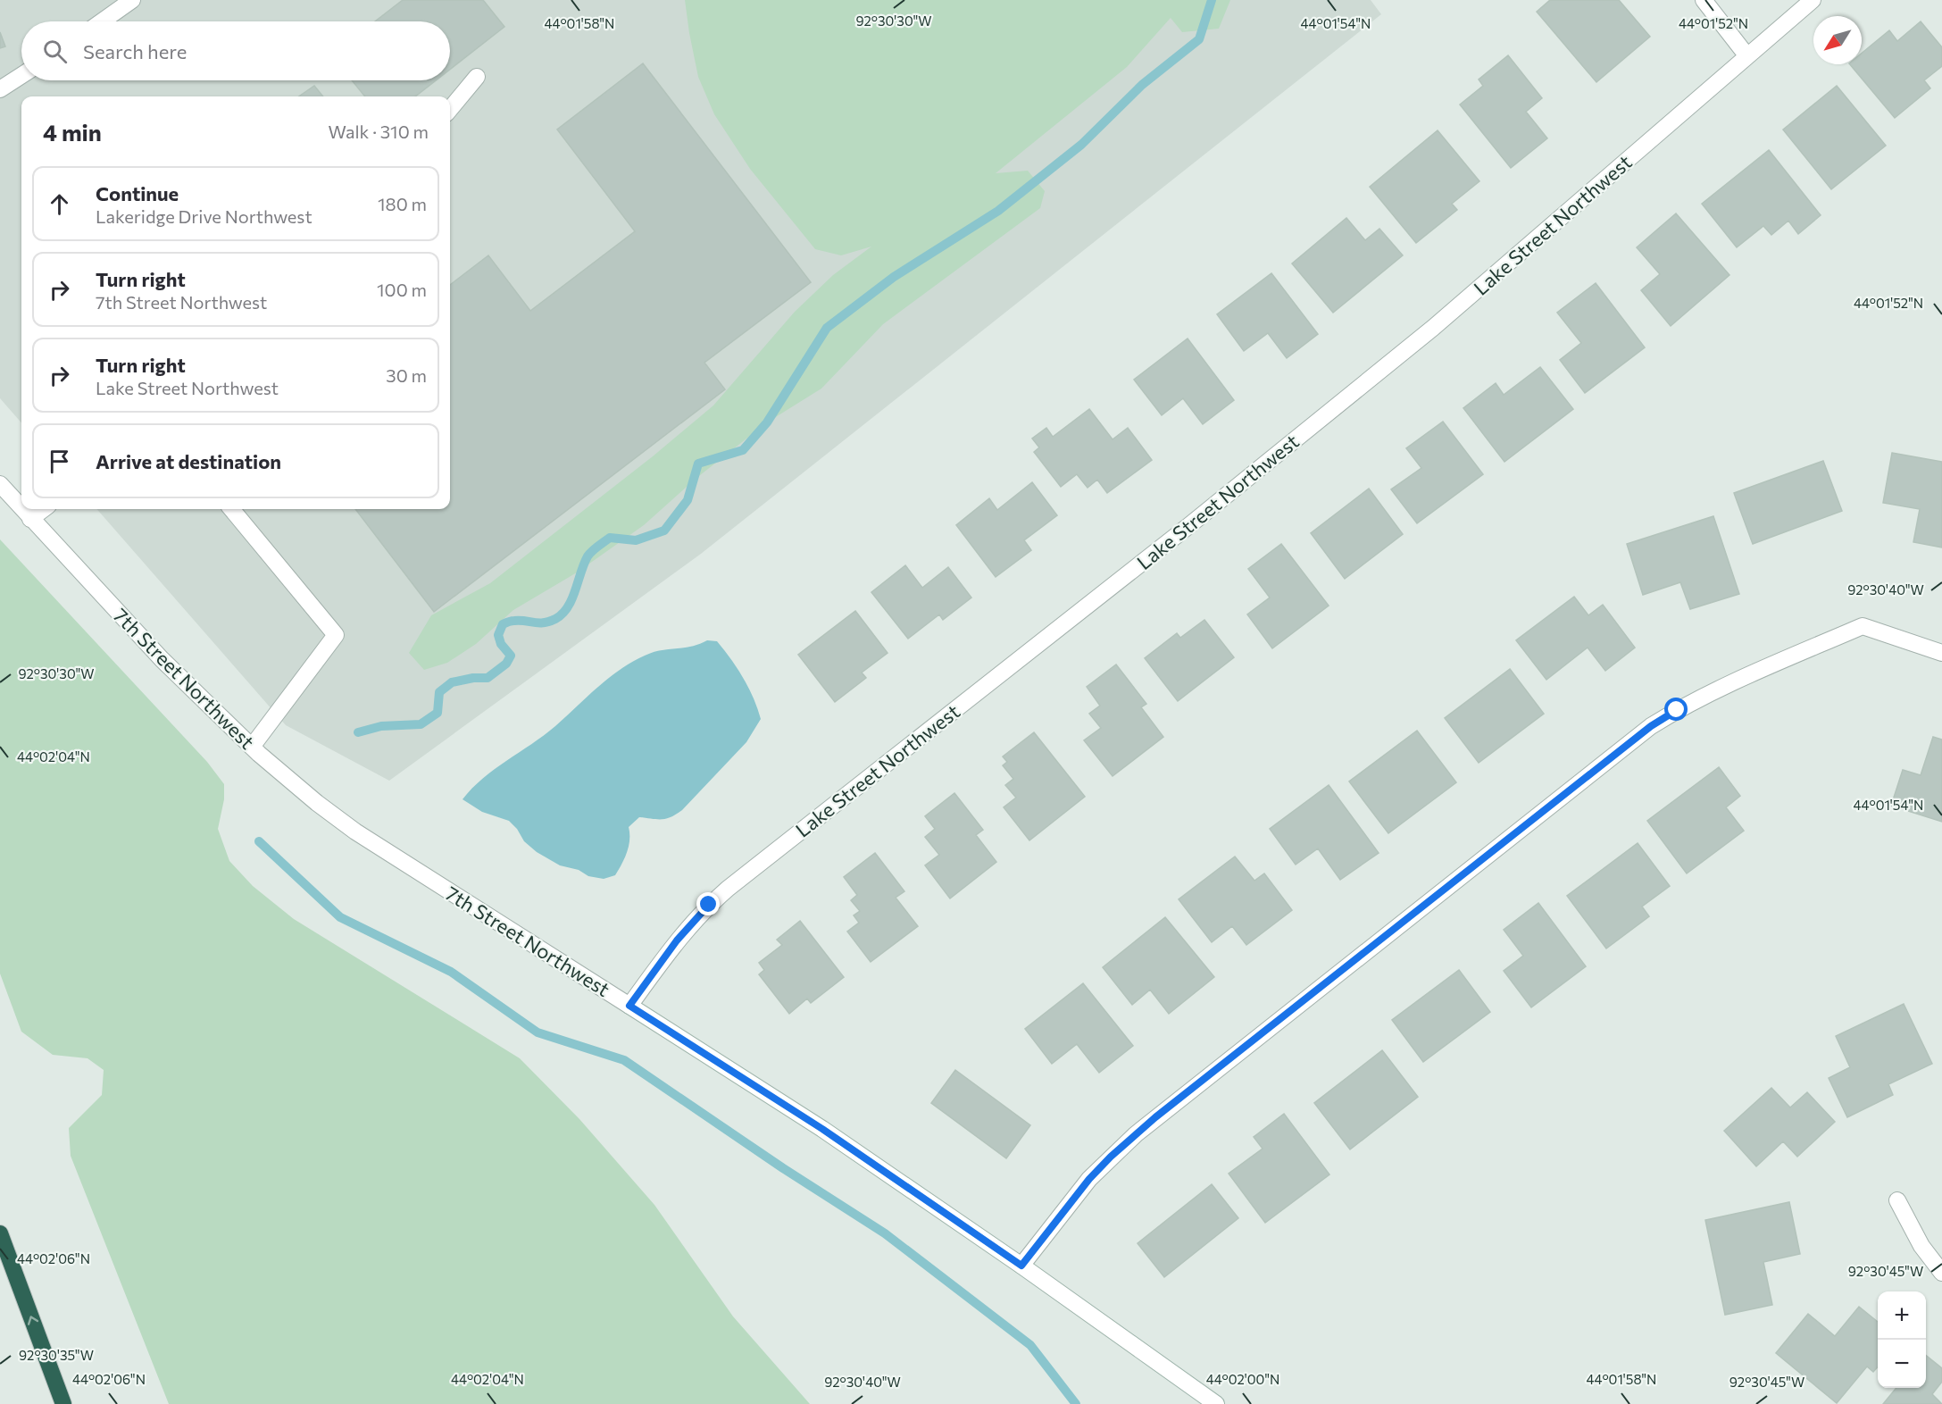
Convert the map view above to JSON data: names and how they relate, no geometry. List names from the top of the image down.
{
  "streets": {
    "street": ["Lake Street Northwest", "7th Street Northwest"]
  },
  "crossings": [
    ["Lake Street Northwest", "7th Street Northwest"]
  ],
  "north": "bottom left",
  "page": {
    "search": "Search here",
    "heading": ["4 min", "Walk · 310 m"],
    "list": [
      ["Continue", "Lakeridge Drive Northwest", "180 m"],
      ["Turn right", "7th Street Northwest", "100 m"],
      ["Turn right", "Lake Street Northwest", "30 m"],
      "Arrive at destination"
    ],
    "map_buttons": ["+", "−"]
  },
  "coordinates": [
    "92°30'30\"W",
    "44°01'58\"N",
    "44°01'54\"N",
    "44°01'52\"N",
    "92°30'40\"W",
    "44°02'04\"N",
    "44°02'06\"N",
    "92°30'45\"W",
    "92°30'35\"W",
    "44°02'00\"N"
  ]
}
